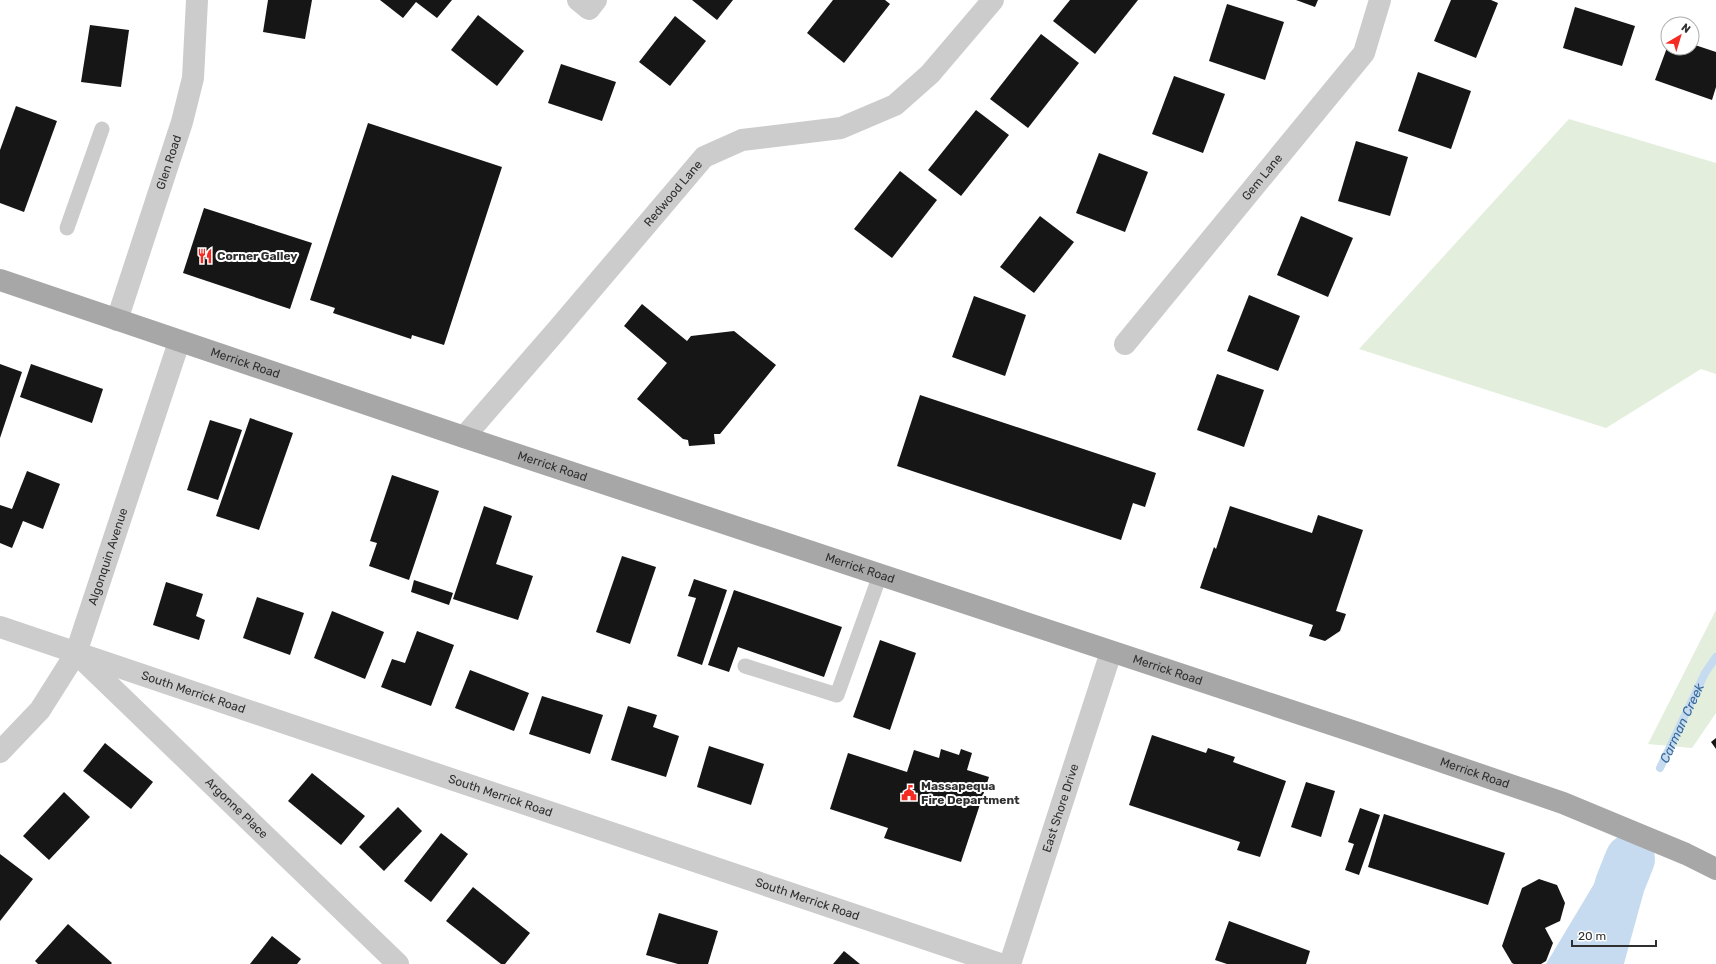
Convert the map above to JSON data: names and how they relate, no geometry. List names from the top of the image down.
{
  "streets": {
    "main road": ["Merrick Road"],
    "street": [
      "Glen Road",
      "Gem Lane",
      "Redwood Lane",
      "Algonquin Avenue",
      "South Merrick Road",
      "Argonne Place",
      "East Shore Drive"
    ]
  },
  "crossings": [
    ["Glen Road", "Merrick Road"],
    ["Redwood Lane", "Merrick Road"],
    ["Merrick Road", "Algonquin Avenue"],
    ["Merrick Road", "East Shore Drive"],
    ["Algonquin Avenue", "South Merrick Road"],
    ["Algonquin Avenue", "Argonne Place"],
    ["South Merrick Road", "Argonne Place"]
  ],
  "water": ["Carman Creek"],
  "places": {
    "restaurant": ["Corner Galley"],
    "public building": ["Massapequa Fire Department"]
  },
  "scale_bar": "20 m",
  "north": "top right"
}
